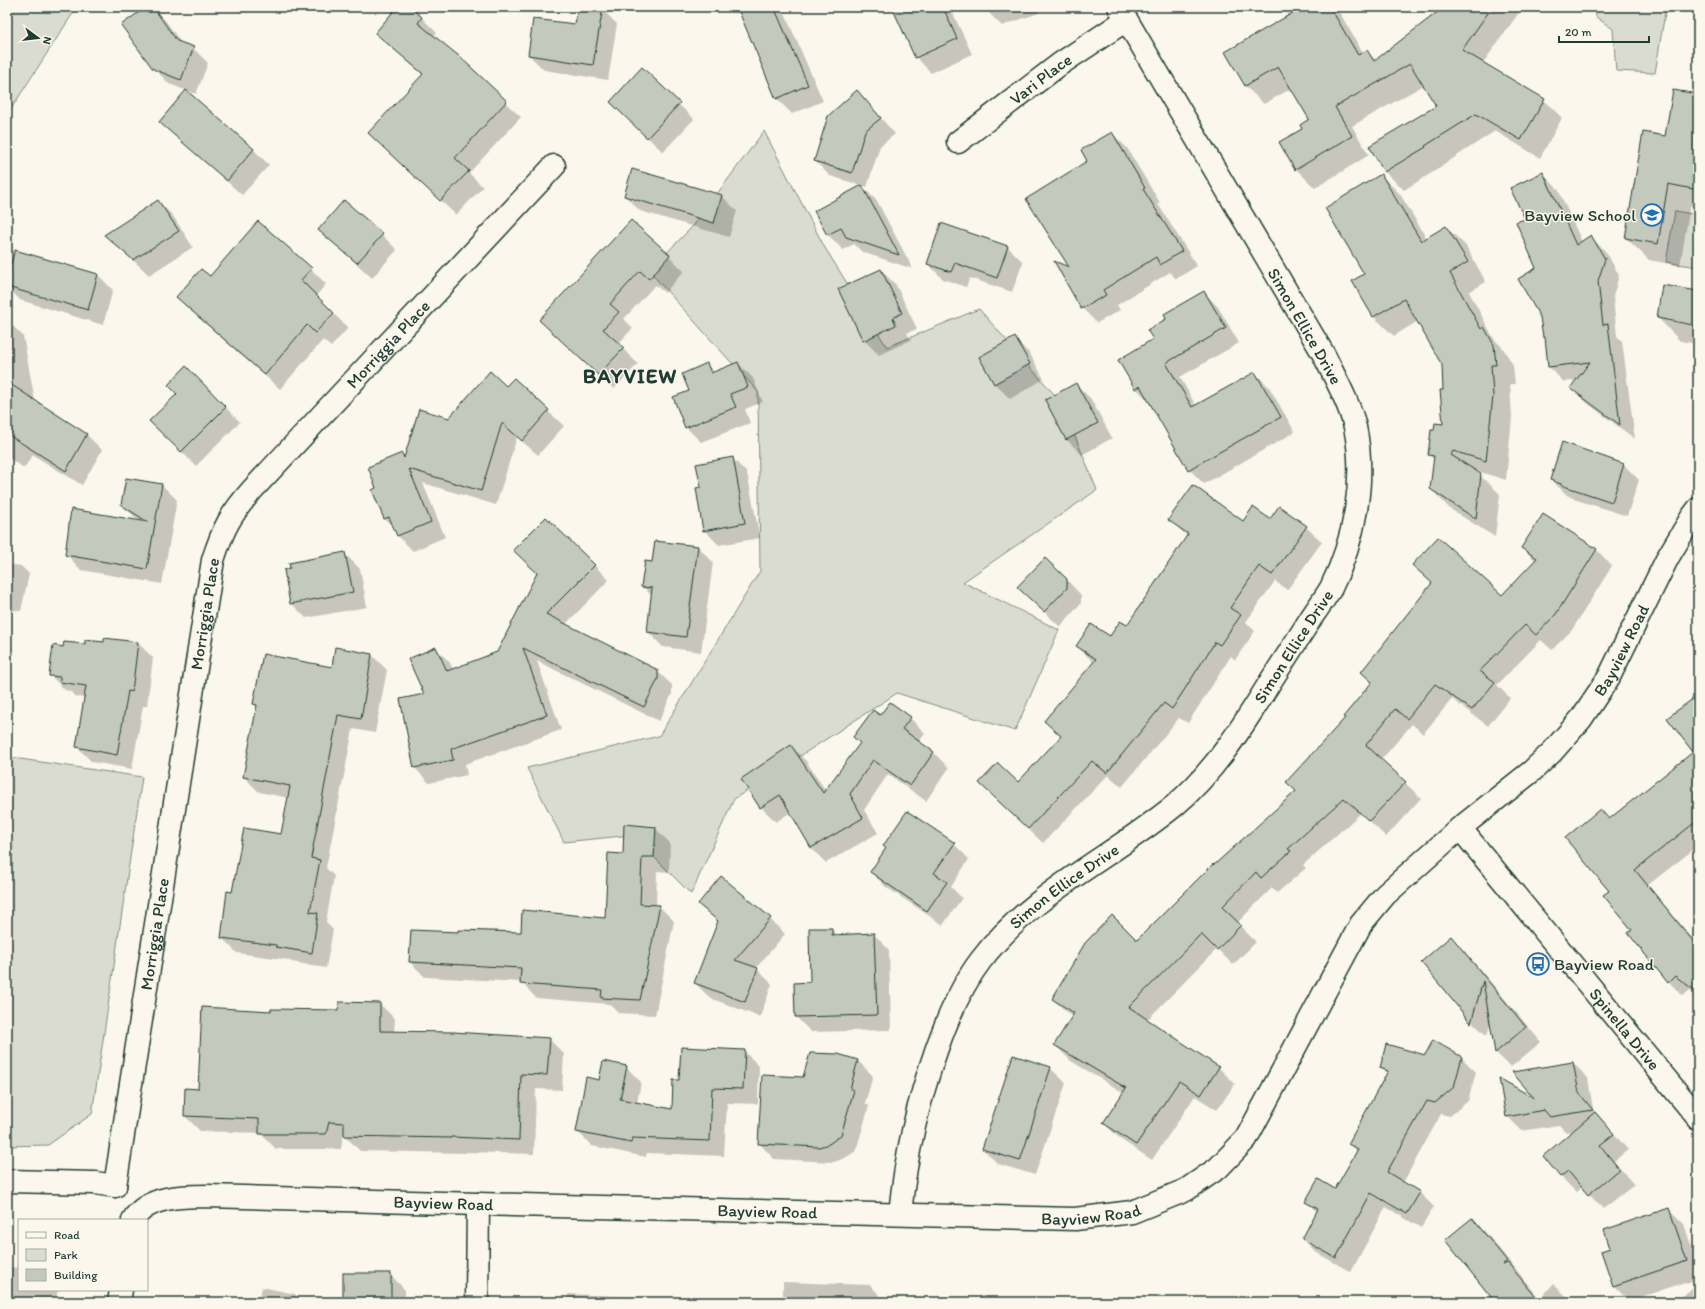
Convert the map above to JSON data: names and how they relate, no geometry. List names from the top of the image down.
{
  "streets": {
    "street": [
      "Vari Place",
      "Simon Ellice Drive",
      "Morriggia Place",
      "Bayview Road",
      "Spinella Drive"
    ]
  },
  "crossings": [
    ["Vari Place", "Simon Ellice Drive"],
    ["Simon Ellice Drive", "Bayview Road"],
    ["Bayview Road", "Spinella Drive"]
  ],
  "districts": ["BAYVIEW"],
  "places": {
    "school or university": ["Bayview School"],
    "bus stop": ["Bayview Road"]
  },
  "legend": ["Road", "Park", "Building"],
  "scale_bar": "20 m",
  "north": "right"
}
